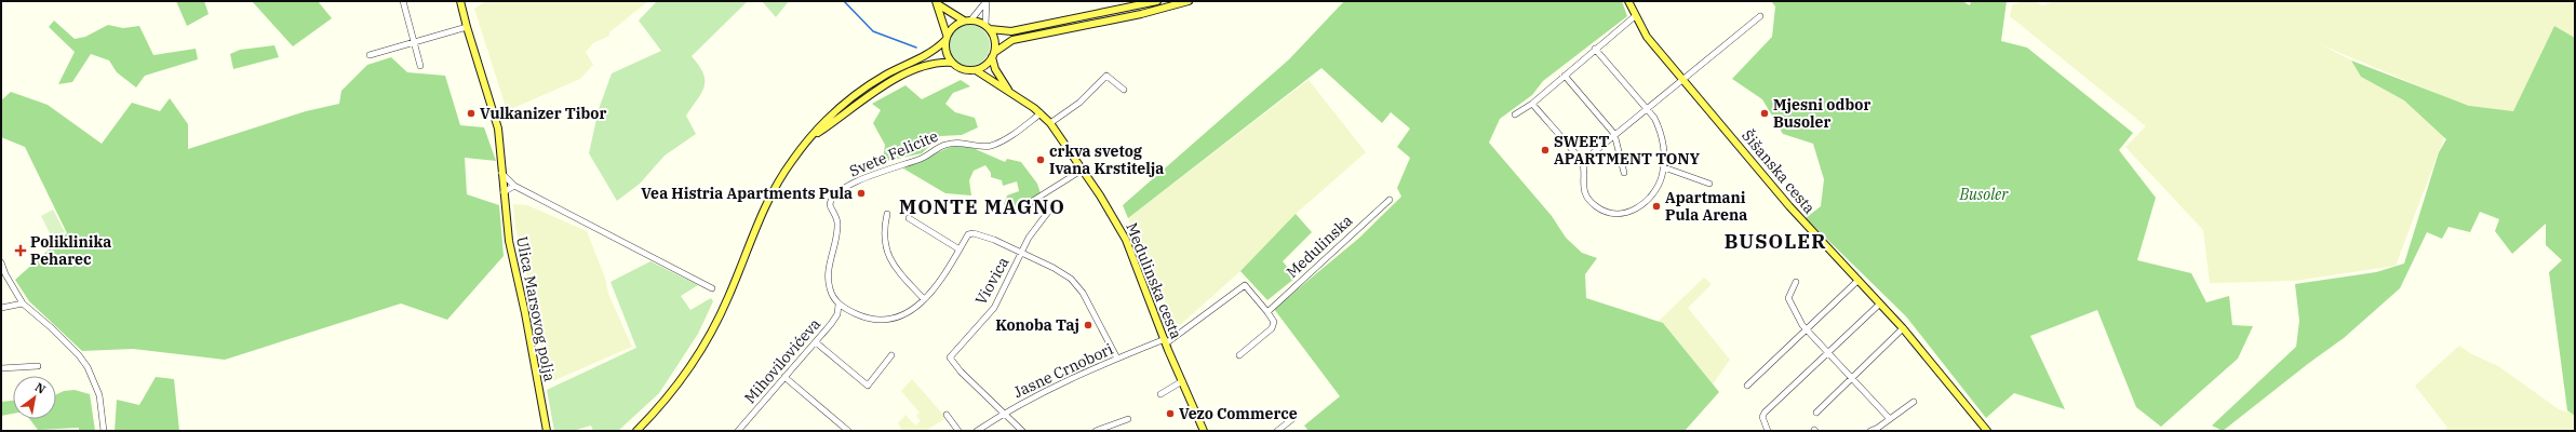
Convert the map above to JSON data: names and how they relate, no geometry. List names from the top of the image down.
{
  "streets": {
    "main road": ["Šišanska cesta", "Medulinska cesta", "Ulica Marsovog polja"],
    "street": [
      "Svete Felicite",
      "Medulinska",
      "Viovica",
      "Mihovilovićeva",
      "Jasne Crnobori"
    ]
  },
  "crossings": [
    ["Svete Felicite", "Medulinska cesta"],
    ["Svete Felicite", "Mihovilovićeva"],
    ["Viovica", "Jasne Crnobori"],
    ["Medulinska cesta", "Jasne Crnobori"]
  ],
  "districts": ["MONTE MAGNO", "BUSOLER"],
  "parks": ["Busoler"],
  "places": {
    "other": [
      "Vulkanizer Tibor",
      "Mjesni odbor Busoler",
      "SWEET APARTMENT TONY",
      "crkva svetog Ivana Krstitelja",
      "Vea Histria Apartments Pula",
      "Apartmani Pula Arena",
      "Konoba Taj",
      "Vezo Commerce"
    ],
    "health": ["Poliklinika Peharec"]
  },
  "north": "top right"
}
